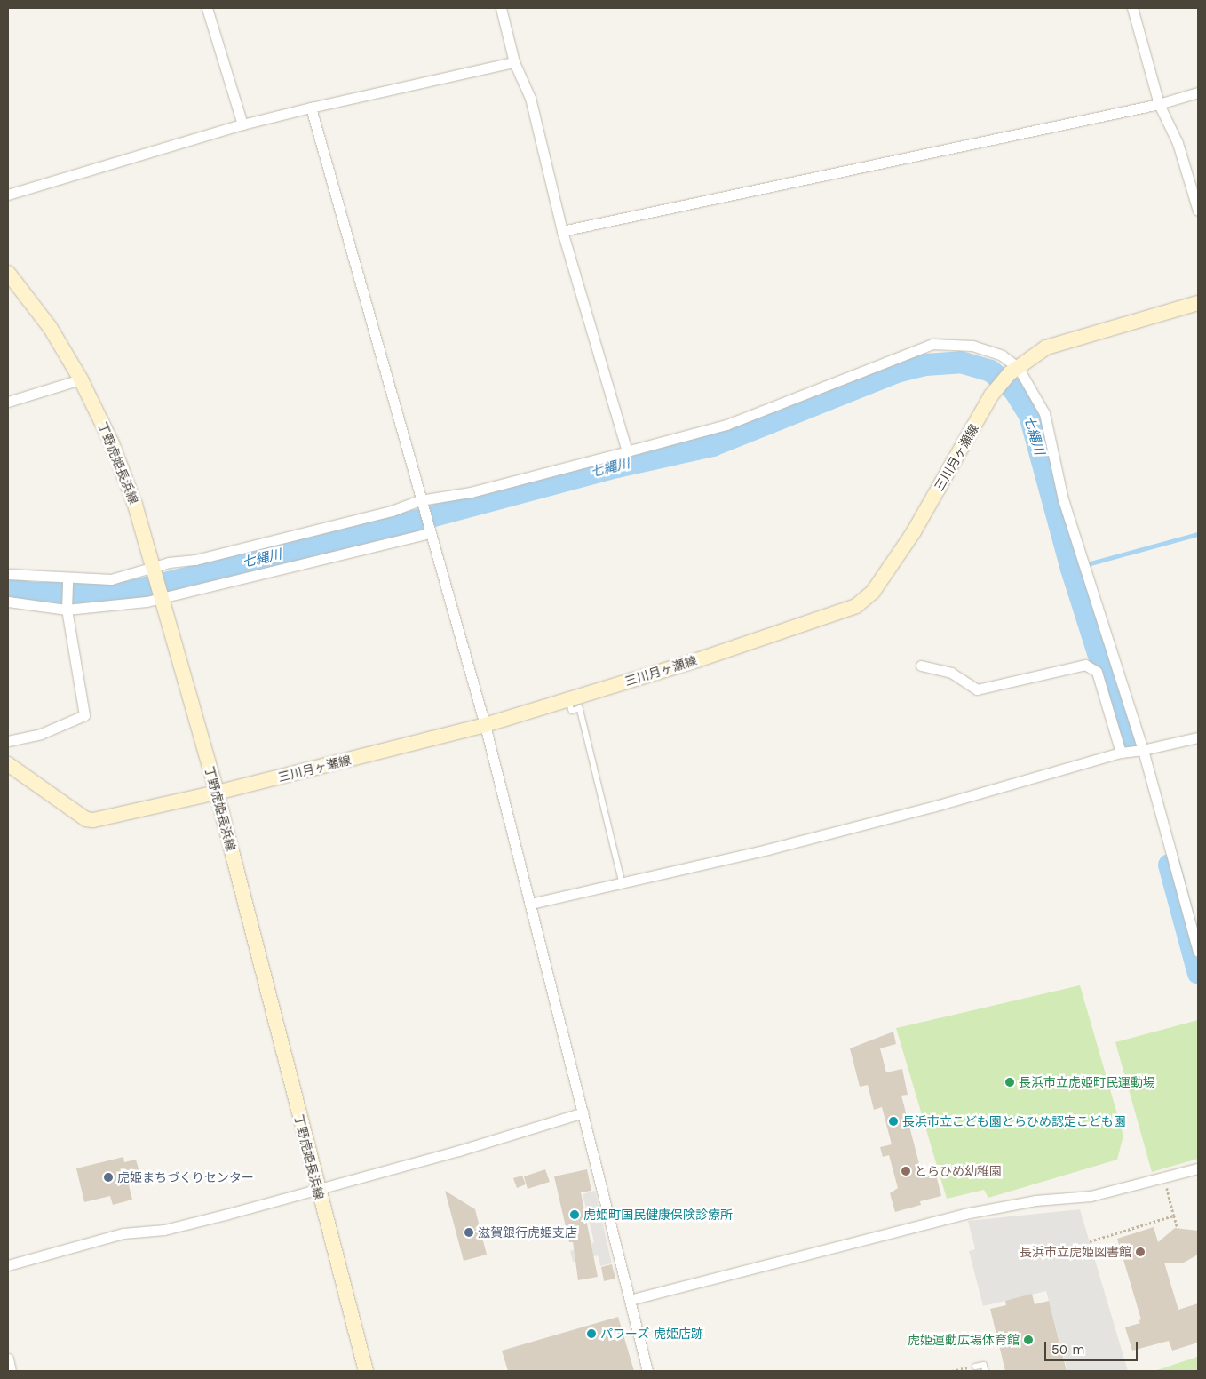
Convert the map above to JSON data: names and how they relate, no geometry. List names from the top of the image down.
{
  "streets": {
    "main road": ["三川月ヶ瀬線", "丁野虎姫長浜線"]
  },
  "crossings": [
    ["三川月ヶ瀬線", "丁野虎姫長浜線"]
  ],
  "water": ["七縄川"],
  "places": [
    "長浜市立虎姫町民運動場",
    "長浜市立こども園とらひめ認定こども園",
    "とらひめ幼稚園",
    "虎姫まちづくりセンター",
    "虎姫町国民健康保険診療所",
    "滋賀銀行虎姫支店",
    "長浜市立虎姫図書館",
    "パワーズ 虎姫店跡",
    "虎姫運動広場体育館"
  ],
  "scale_bar": "50 m"
}
